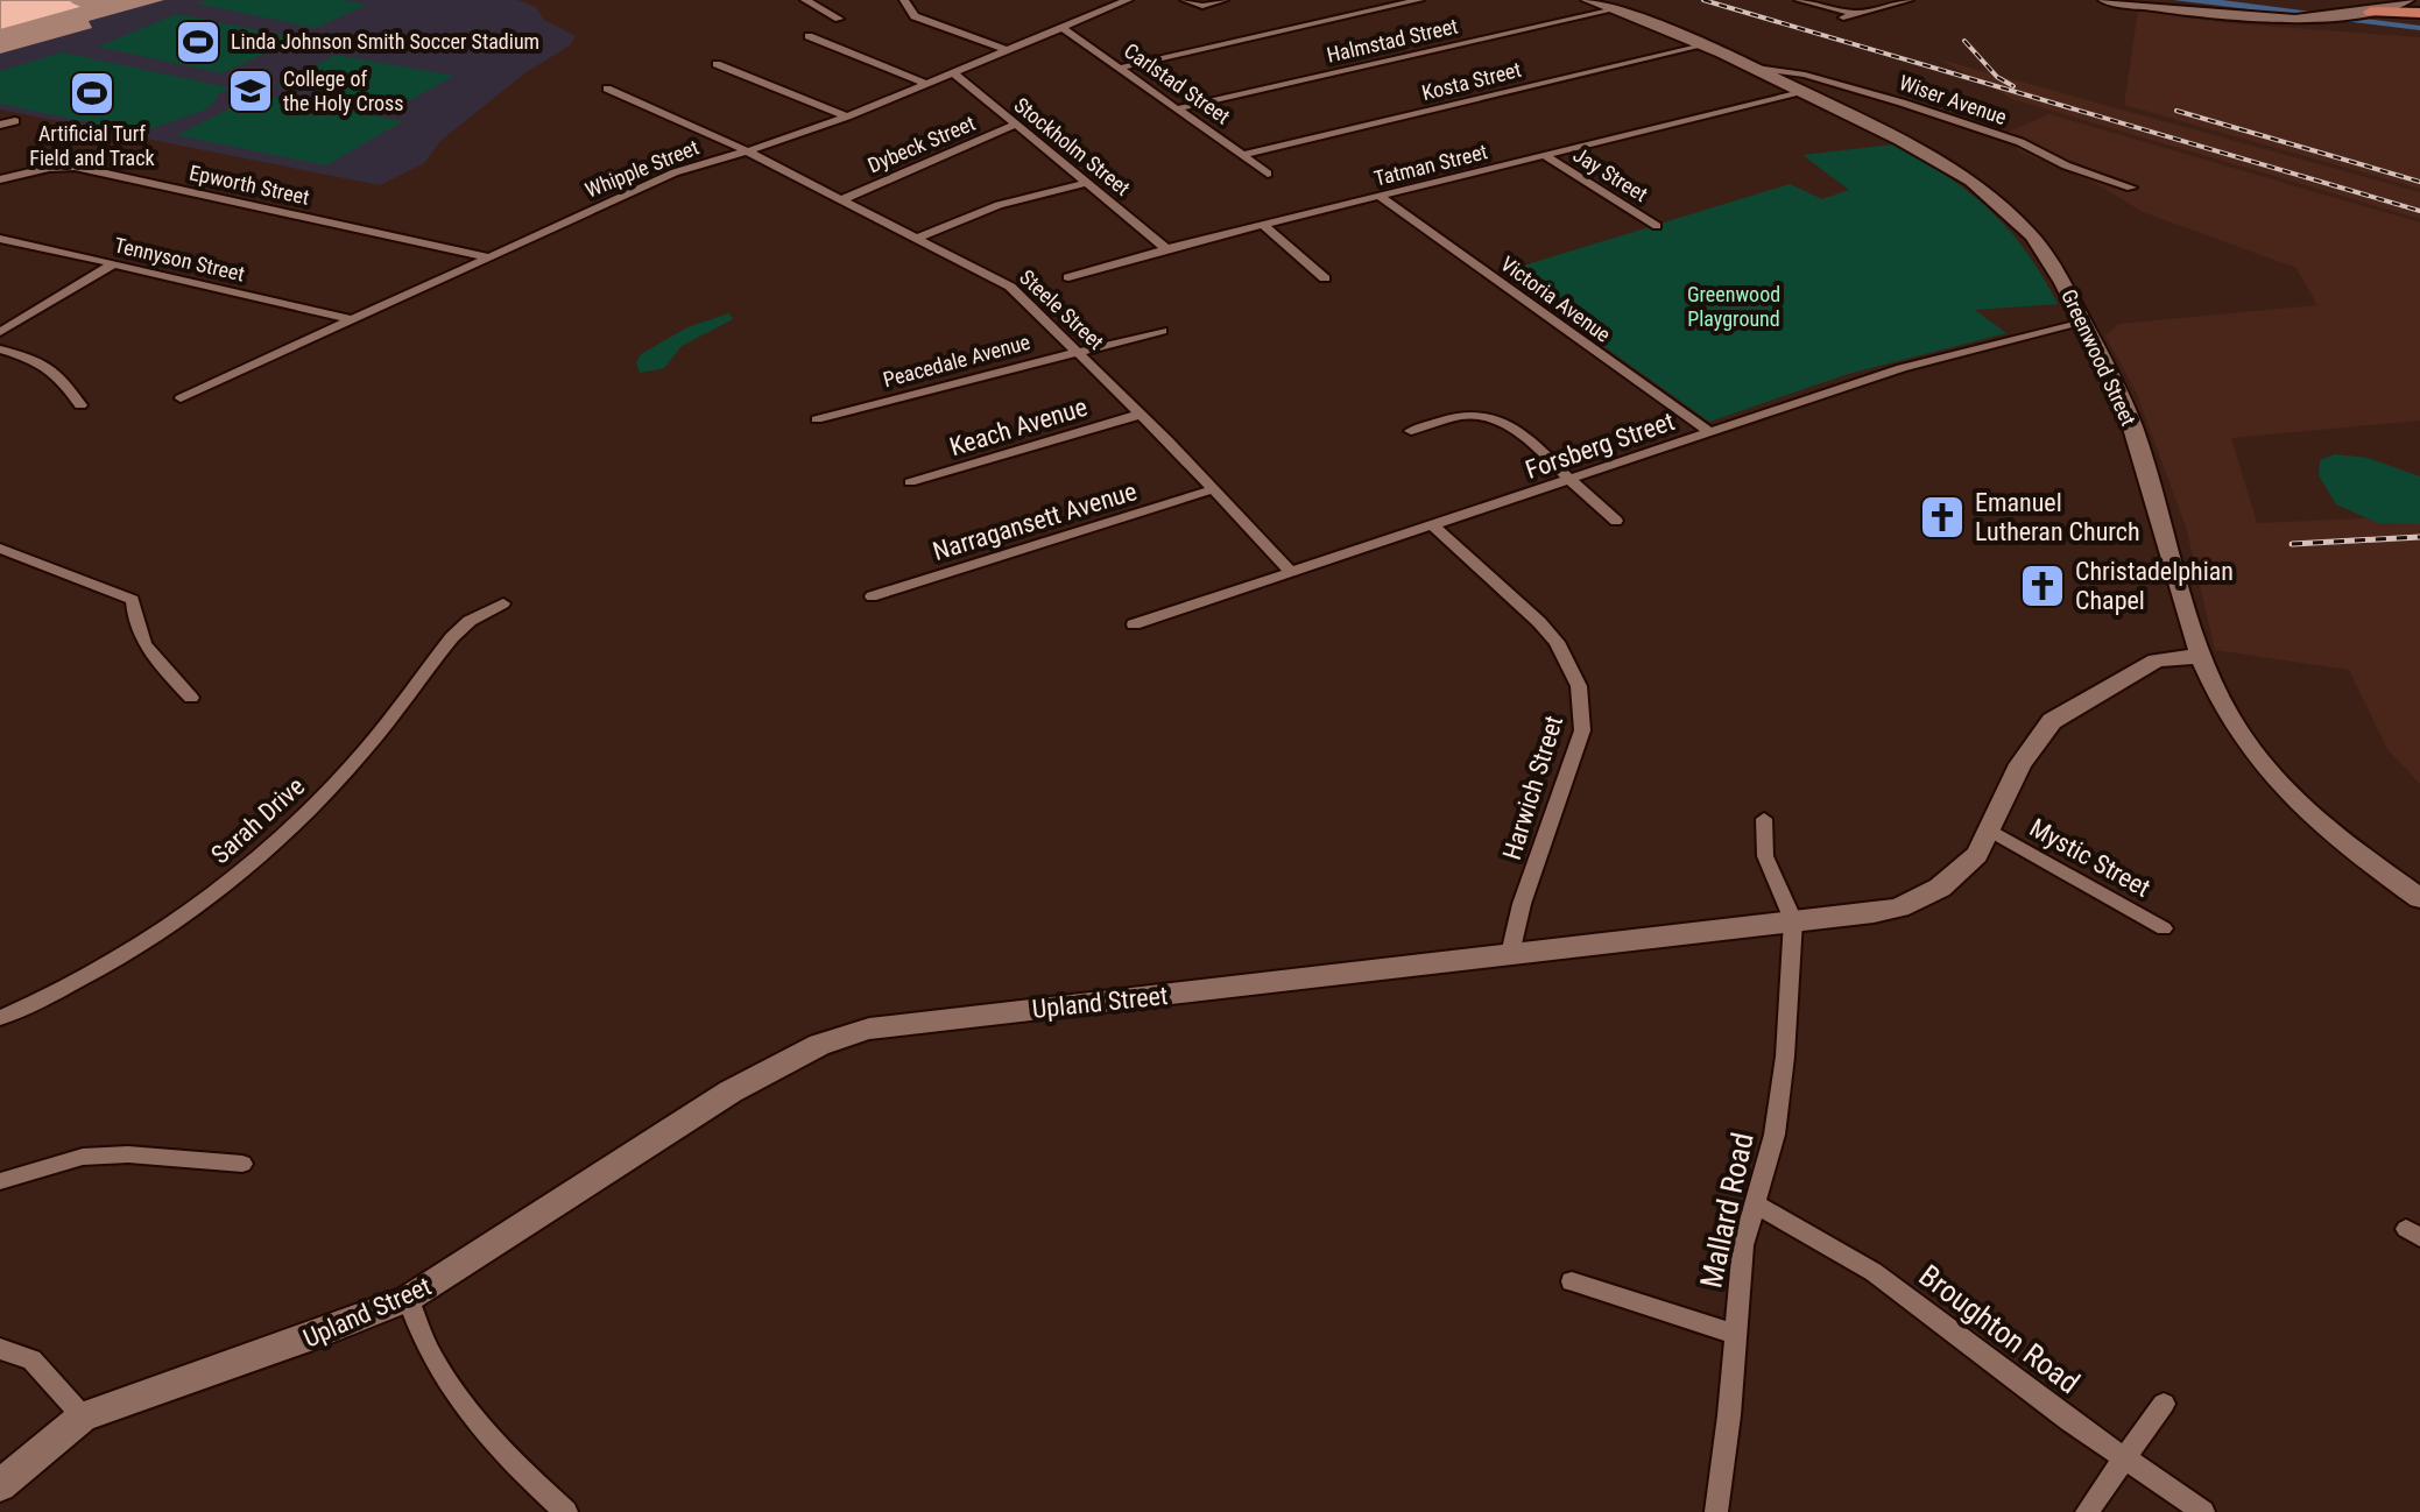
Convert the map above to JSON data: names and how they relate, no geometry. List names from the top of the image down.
{
  "streets": {
    "main road": ["Greenwood Street", "Upland Street"],
    "street": [
      "Halmstad Street",
      "Kosta Street",
      "Carlstad Street",
      "Wiser Avenue",
      "Dybeck Street",
      "Stockholm Street",
      "Tatman Street",
      "Whipple Street",
      "Jay Street",
      "Epworth Street",
      "Tennyson Street",
      "Victoria Avenue",
      "Steele Street",
      "Peacedale Avenue",
      "Keach Avenue",
      "Forsberg Street",
      "Narragansett Avenue",
      "Harwich Street",
      "Sarah Drive",
      "Mystic Street",
      "Mallard Road",
      "Broughton Road"
    ]
  },
  "crossings": [
    ["Halmstad Street", "Carlstad Street"],
    ["Halmstad Street", "Greenwood Street"],
    ["Kosta Street", "Carlstad Street"],
    ["Kosta Street", "Greenwood Street"],
    ["Carlstad Street", "Whipple Street"],
    ["Wiser Avenue", "Greenwood Street"],
    ["Dybeck Street", "Stockholm Street"],
    ["Dybeck Street", "Steele Street"],
    ["Stockholm Street", "Tatman Street"],
    ["Stockholm Street", "Whipple Street"],
    ["Tatman Street", "Jay Street"],
    ["Tatman Street", "Victoria Avenue"],
    ["Tatman Street", "Greenwood Street"],
    ["Whipple Street", "Epworth Street"],
    ["Whipple Street", "Tennyson Street"],
    ["Whipple Street", "Steele Street"],
    ["Victoria Avenue", "Forsberg Street"],
    ["Steele Street", "Peacedale Avenue"],
    ["Steele Street", "Keach Avenue"],
    ["Steele Street", "Forsberg Street"],
    ["Steele Street", "Narragansett Avenue"],
    ["Greenwood Street", "Forsberg Street"],
    ["Greenwood Street", "Upland Street"],
    ["Forsberg Street", "Harwich Street"],
    ["Harwich Street", "Upland Street"],
    ["Mystic Street", "Upland Street"],
    ["Upland Street", "Mallard Road"],
    ["Mallard Road", "Broughton Road"]
  ],
  "parks": ["Greenwood Playground"],
  "places": {
    "sports": ["Linda Johnson Smith Soccer Stadium", "Artificial Turf Field and Track"],
    "school or university": ["College of the Holy Cross"],
    "church": ["Emanuel Lutheran Church", "Christadelphian Chapel"]
  }
}
